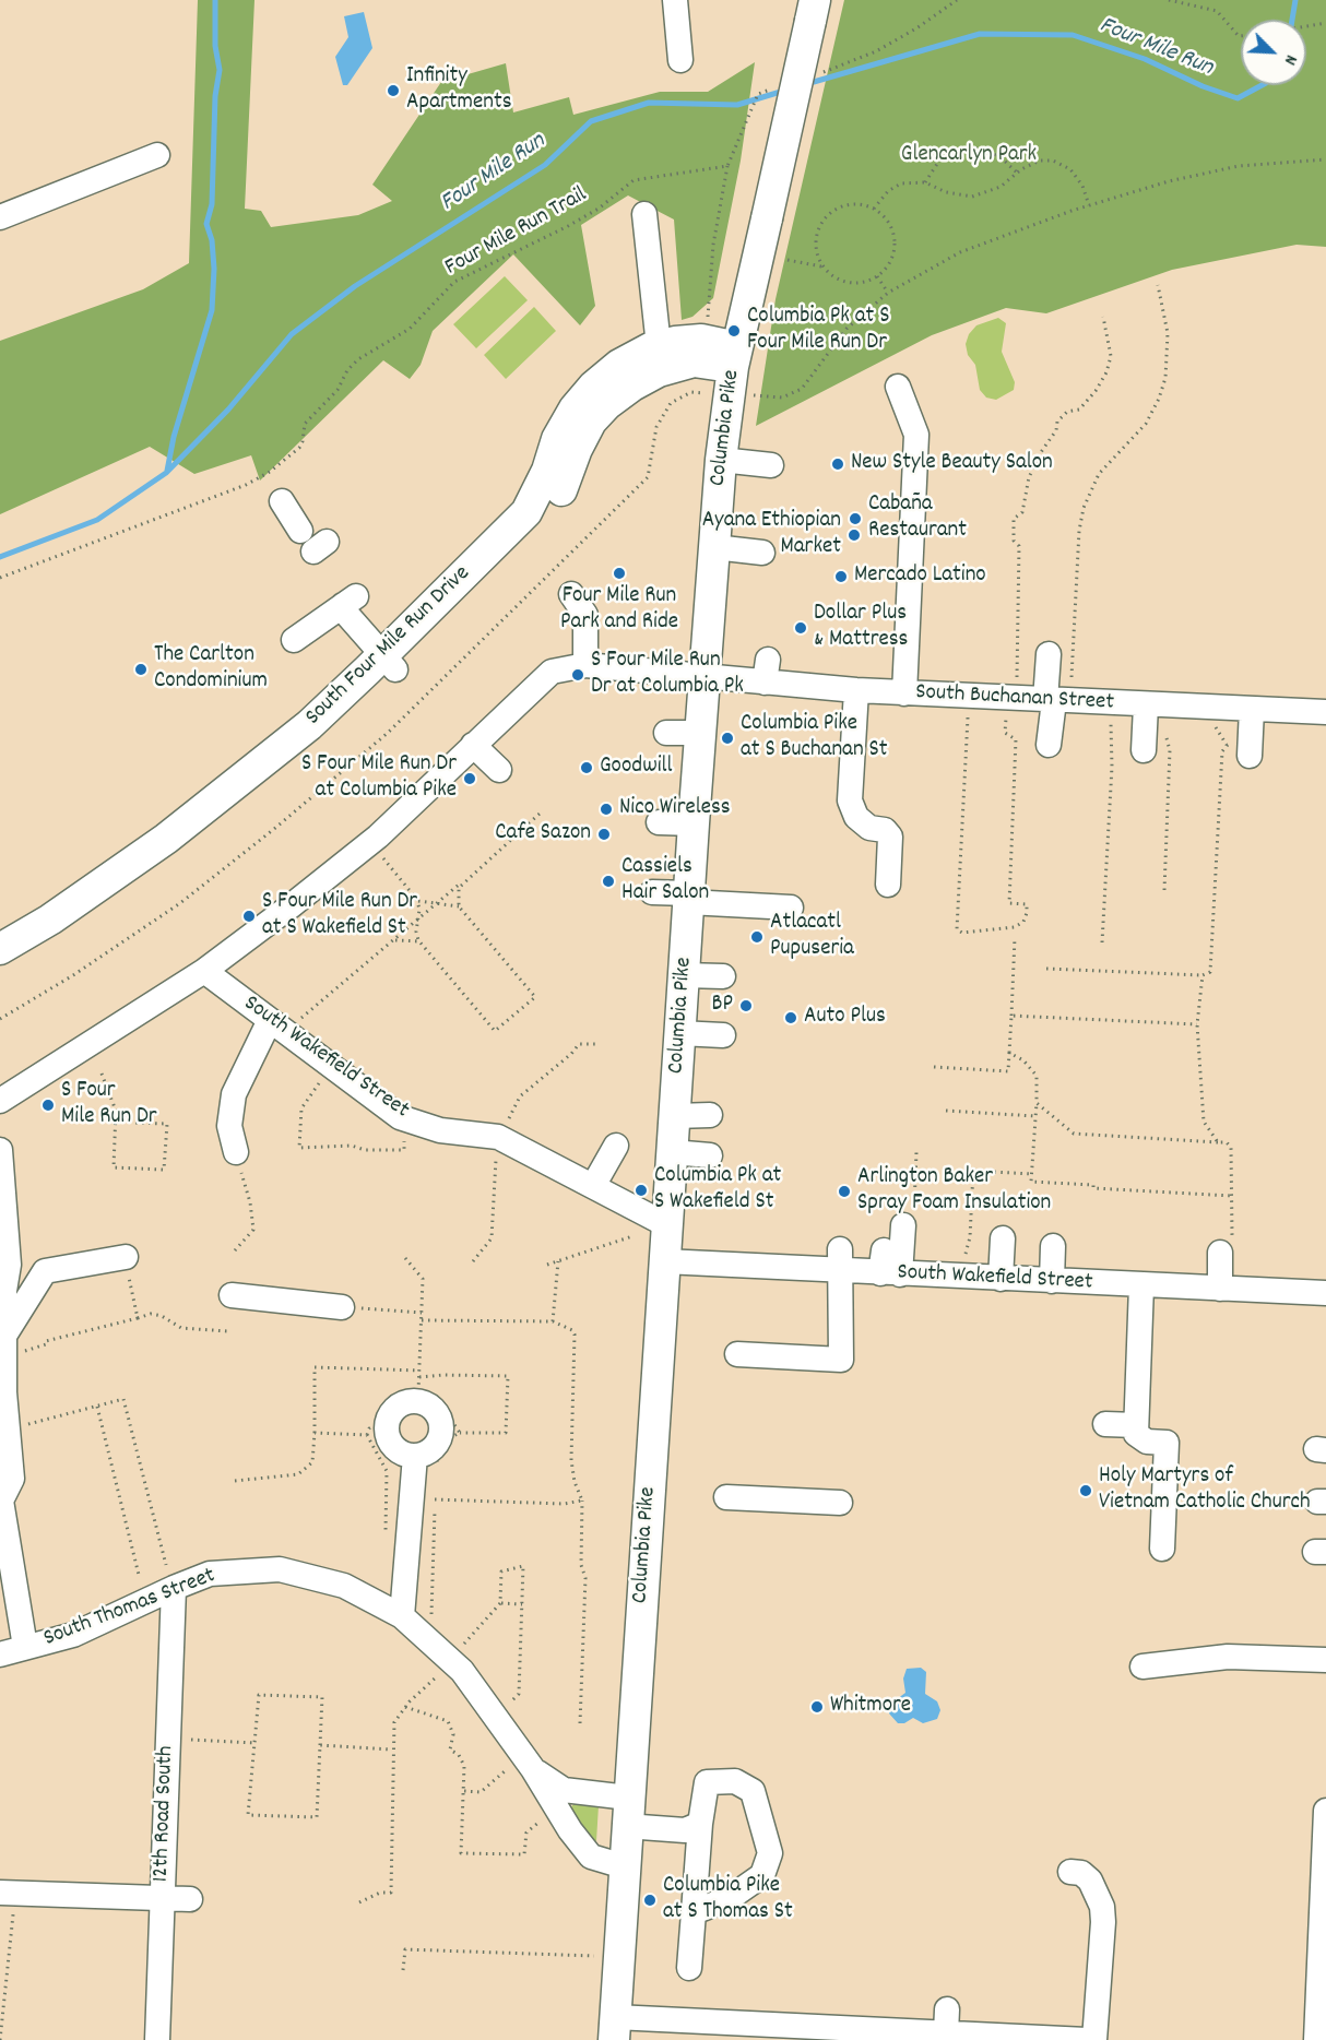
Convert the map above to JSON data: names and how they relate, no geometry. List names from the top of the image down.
{
  "streets": {
    "main road": ["Columbia Pike", "South Four Mile Run Drive"],
    "street": [
      "South Buchanan Street",
      "South Wakefield Street",
      "South Thomas Street",
      "12th Road South"
    ],
    "path": ["Four Mile Run Trail"]
  },
  "crossings": [
    ["Columbia Pike", "South Four Mile Run Drive"],
    ["Columbia Pike", "South Buchanan Street"],
    ["Columbia Pike", "South Wakefield Street"],
    ["Columbia Pike", "South Thomas Street"],
    ["South Thomas Street", "12th Road South"]
  ],
  "water": ["Four Mile Run"],
  "parks": ["Glencarlyn Park"],
  "places": [
    "Infinity Apartments",
    "Columbia Pk at S Four Mile Run Dr",
    "New Style Beauty Salon",
    "Cabaña Restaurant",
    "Ayana Ethiopian Market",
    "Four Mile Run Park and Ride",
    "Mercado Latino",
    "Dollar Plus & Mattress",
    "The Carlton Condominium",
    "S Four Mile Run Dr at Columbia Pk",
    "Columbia Pike at S Buchanan St",
    "Goodwill",
    "S Four Mile Run Dr at Columbia Pike",
    "Nico Wireless",
    "Cafe Sazon",
    "Cassiels Hair Salon",
    "S Four Mile Run Dr at S Wakefield St",
    "Atlacatl Pupuseria",
    "BP",
    "Auto Plus",
    "S Four Mile Run Dr",
    "Columbia Pk at S Wakefield St",
    "Arlington Baker Spray Foam Insulation",
    "Holy Martyrs of Vietnam Catholic Church",
    "Whitmore",
    "Columbia Pike at S Thomas St"
  ],
  "north": "bottom right"
}
